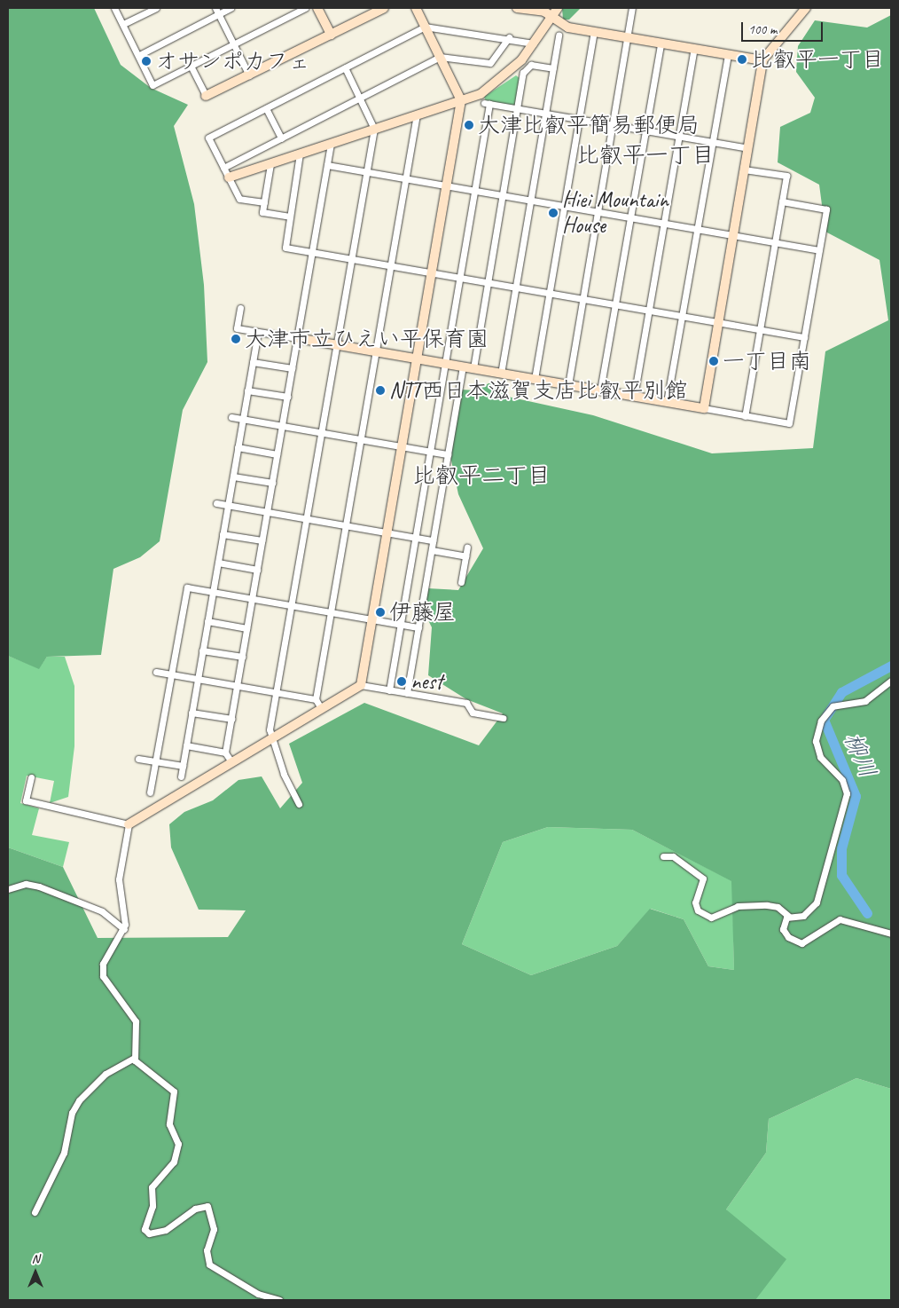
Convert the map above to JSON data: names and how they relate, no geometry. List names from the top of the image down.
{
  "districts": ["比叡平一丁目", "比叡平二丁目"],
  "water": ["柳川"],
  "places": [
    "比叡平一丁目",
    "オサンポカフェ",
    "大津比叡平簡易郵便局",
    "Hiei Mountain House",
    "大津市立ひえい平保育園",
    "一丁目南",
    "NTT西日本滋賀支店比叡平別館",
    "伊藤屋",
    "nest"
  ],
  "scale_bar": "100 m",
  "north": "top"
}
